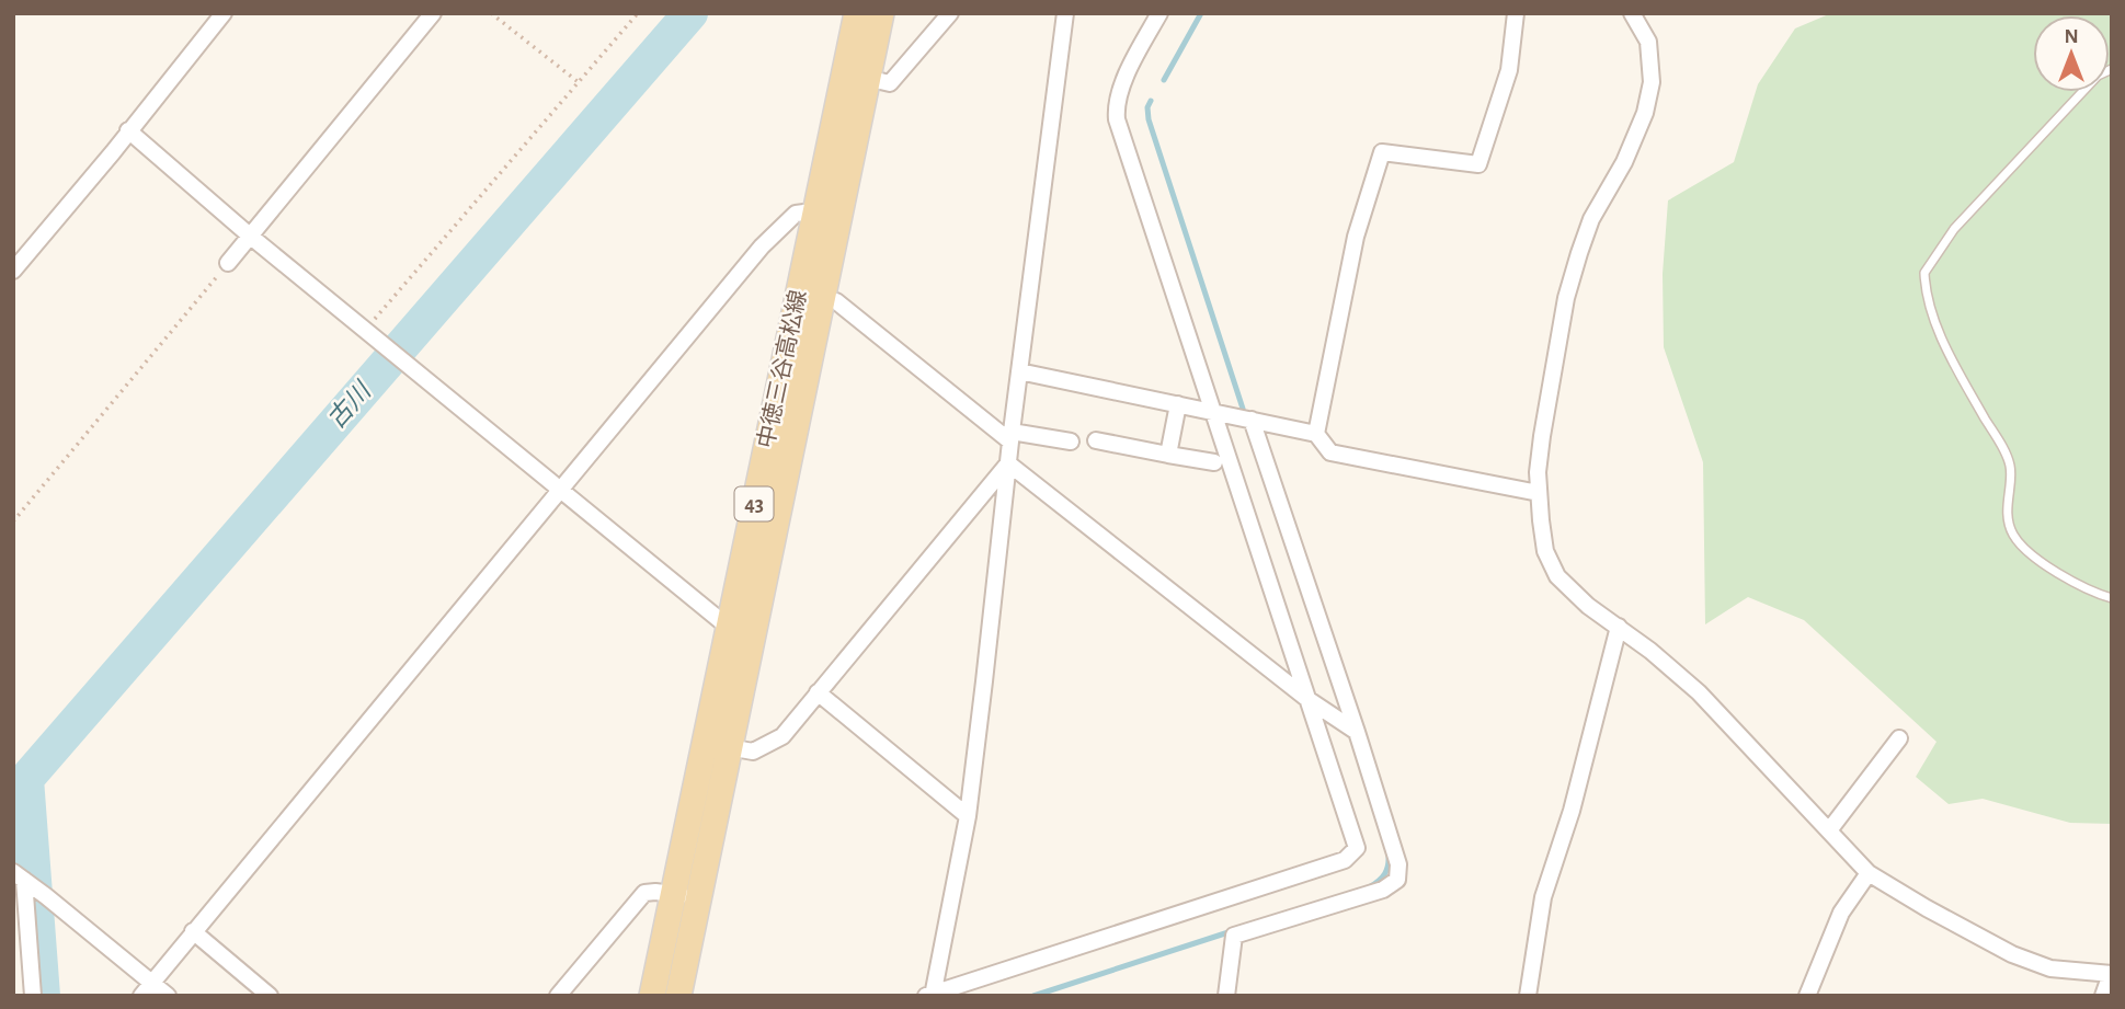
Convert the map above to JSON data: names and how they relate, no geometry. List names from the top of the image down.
{
  "streets": {
    "main road": ["中徳三谷高松線", "43"]
  },
  "water": ["古川"],
  "north": "top"
}
